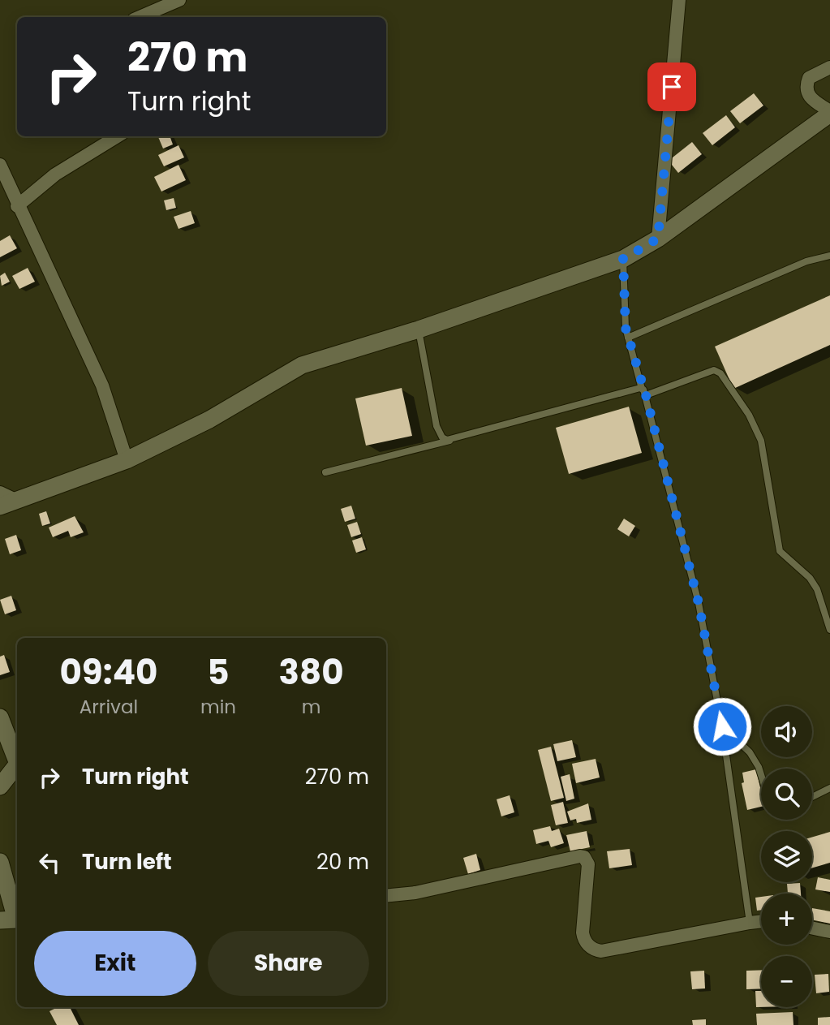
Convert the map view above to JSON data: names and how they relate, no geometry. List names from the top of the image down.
{
  "page": {
    "turn": ["270 m", "Turn right"],
    "eta": [
      "09:40",
      "Arrival",
      "5",
      "min",
      "380",
      "m"
    ],
    "map_buttons": ["+", "−"],
    "list": [
      {
        "name": "Turn right",
        "value": "270 m"
      },
      {
        "name": "Turn left",
        "value": "20 m"
      }
    ],
    "buttons": ["Exit", "Share"]
  }
}
